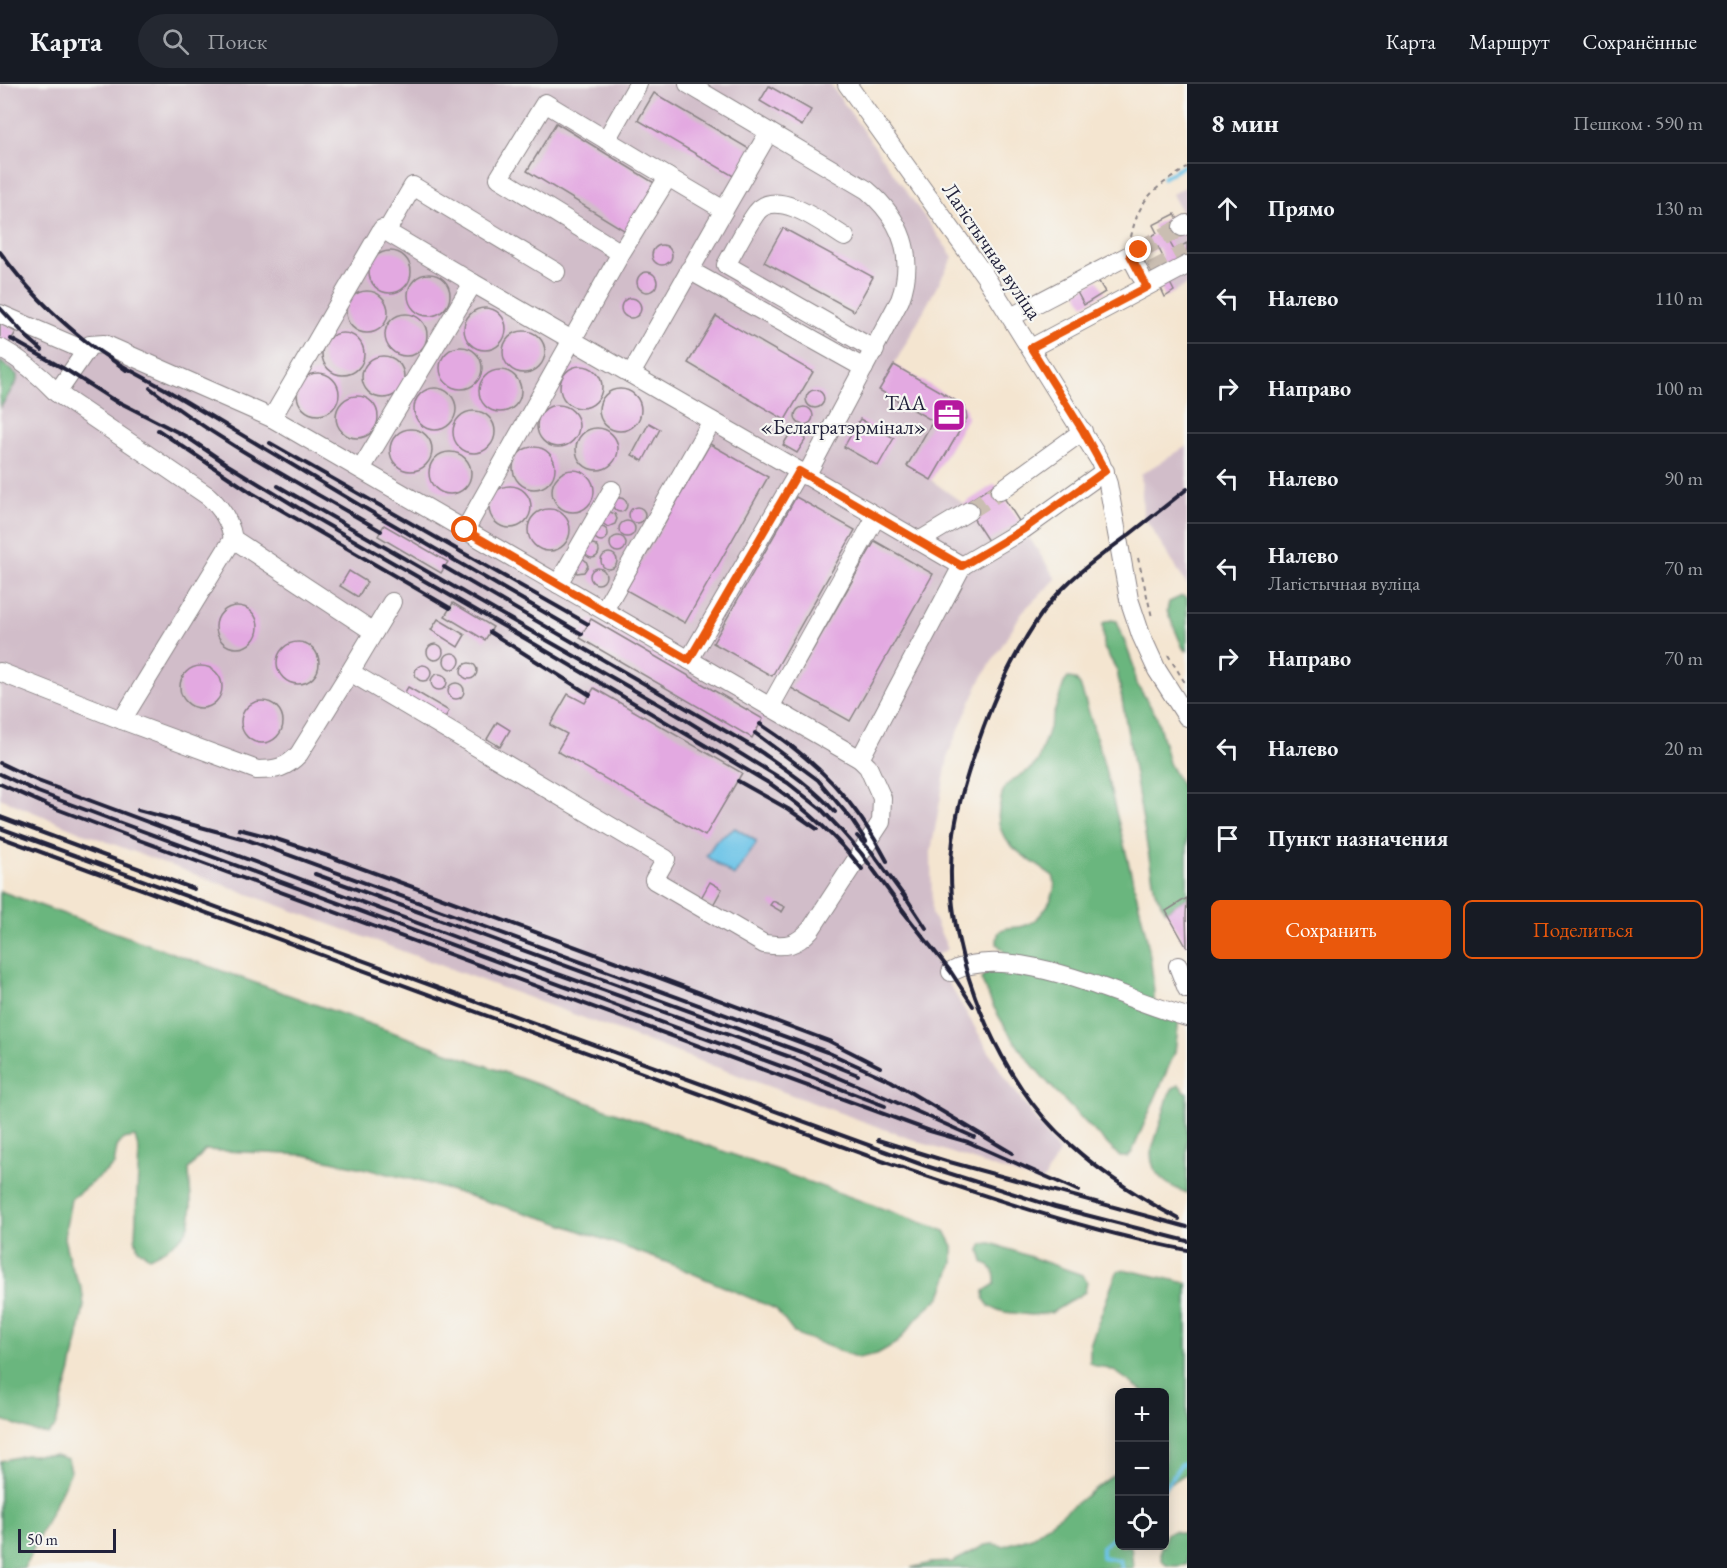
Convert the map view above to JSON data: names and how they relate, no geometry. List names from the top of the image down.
{
  "streets": {
    "street": ["Лагістычная вуліца"]
  },
  "places": {
    "office": ["ТАА «Белагратэрмінал»"]
  },
  "scale_bar": "50 m",
  "page": {
    "header": "Карта",
    "search": "Поиск",
    "nav": ["Карта", "Маршрут", "Сохранённые"],
    "heading": ["8 мин", "Пешком · 590 m"],
    "list": [
      ["Прямо", "130 m"],
      ["Налево", "110 m"],
      ["Направо", "100 m"],
      ["Налево", "90 m"],
      ["Налево", "Лагістычная вуліца", "70 m"],
      ["Направо", "70 m"],
      ["Налево", "20 m"],
      "Пункт назначения"
    ],
    "buttons": ["Сохранить", "Поделиться"],
    "map_buttons": ["+", "−"],
    "scale": "50 m"
  }
}
